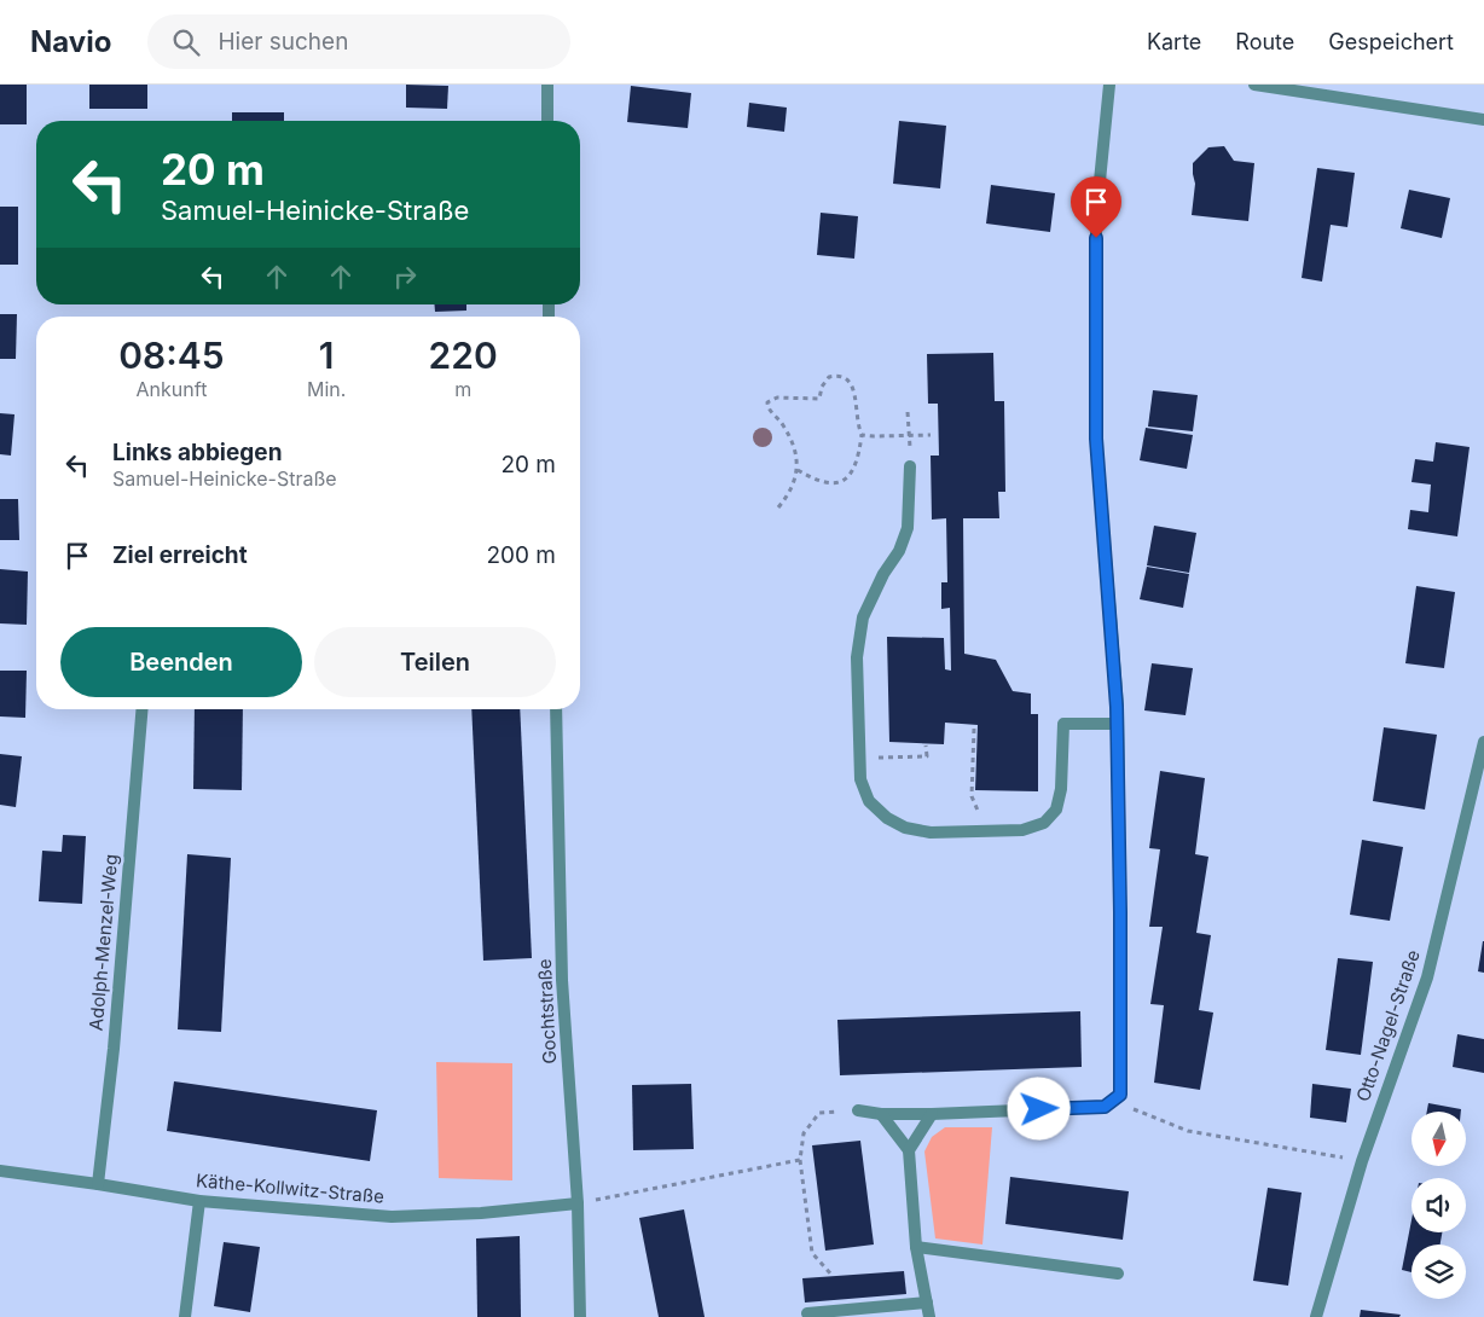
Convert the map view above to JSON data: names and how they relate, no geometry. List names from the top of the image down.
{
  "streets": {
    "street": [
      "Adolph-Menzel-Weg",
      "Gochtstraße",
      "Otto-Nagel-Straße",
      "Käthe-Kollwitz-Straße"
    ]
  },
  "crossings": [
    ["Adolph-Menzel-Weg", "Käthe-Kollwitz-Straße"],
    ["Gochtstraße", "Käthe-Kollwitz-Straße"]
  ],
  "north": "bottom",
  "page": {
    "header": "Navio",
    "search": "Hier suchen",
    "nav": ["Karte", "Route", "Gespeichert"],
    "turn": ["20 m", "Samuel-Heinicke-Straße"],
    "eta": [
      "08:45",
      "Ankunft",
      "1",
      "Min.",
      "220",
      "m"
    ],
    "list": [
      {
        "name": "Links abbiegen",
        "note": "Samuel-Heinicke-Straße",
        "value": "20 m"
      },
      {
        "name": "Ziel erreicht",
        "value": "200 m"
      }
    ],
    "buttons": ["Beenden", "Teilen"]
  }
}
